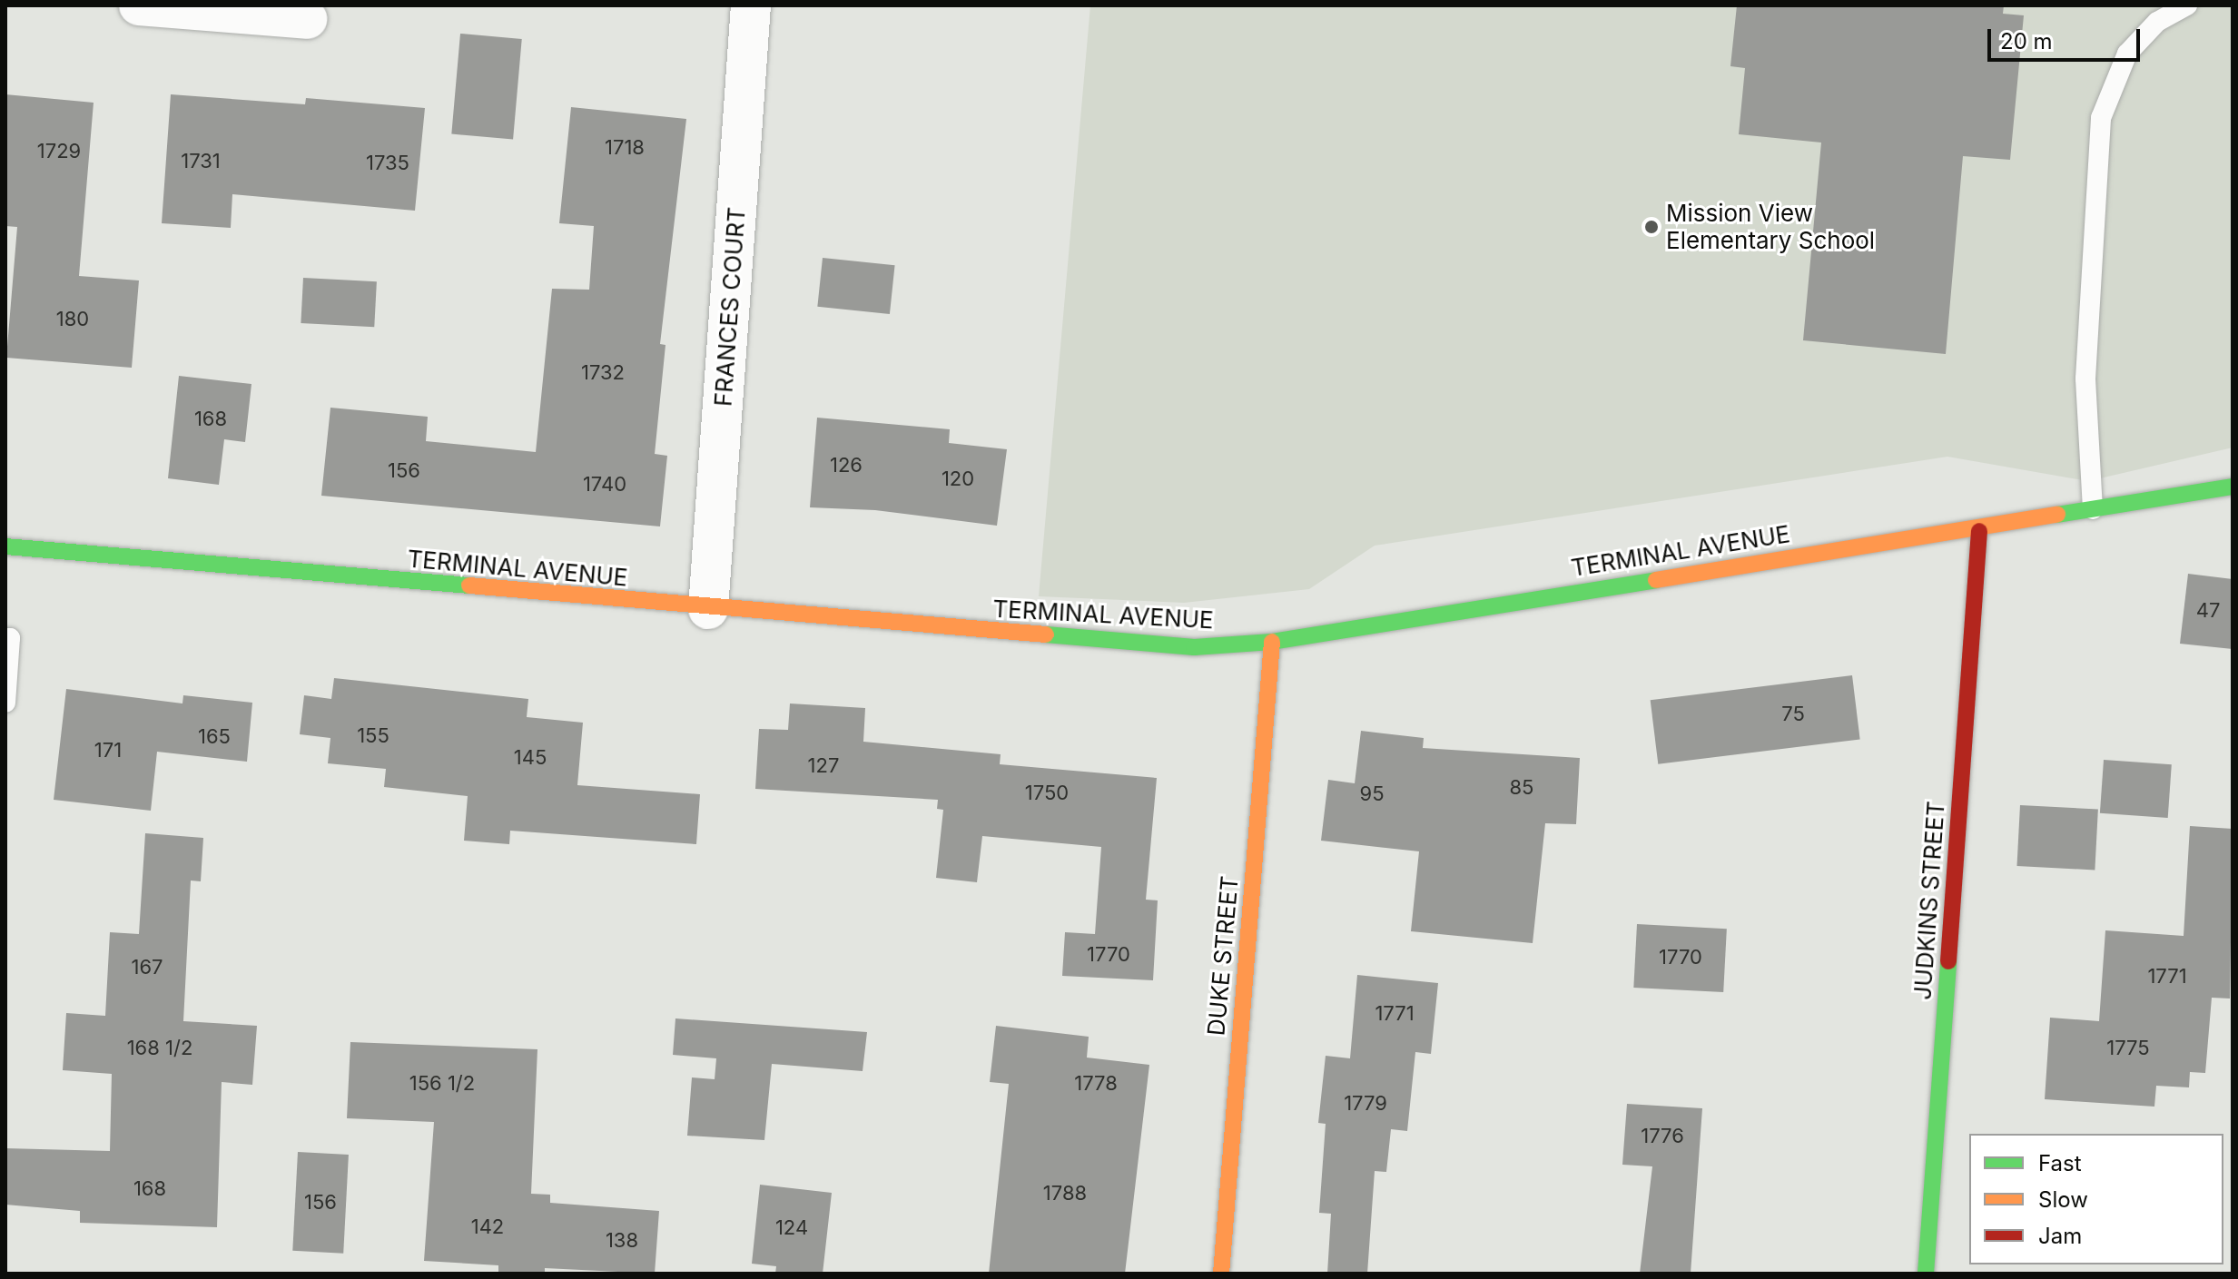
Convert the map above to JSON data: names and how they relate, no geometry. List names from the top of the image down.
{
  "streets": {
    "street": [
      "FRANCES COURT",
      "TERMINAL AVENUE",
      "JUDKINS STREET",
      "DUKE STREET"
    ]
  },
  "crossings": [
    ["FRANCES COURT", "TERMINAL AVENUE"],
    ["TERMINAL AVENUE", "JUDKINS STREET"],
    ["TERMINAL AVENUE", "DUKE STREET"]
  ],
  "places": ["Mission View Elementary School"],
  "house_numbers": [
    "1718",
    "1729",
    "1731",
    "1735",
    "180",
    "1732",
    "168",
    "126",
    "156",
    "120",
    "1740",
    "47",
    "75",
    "155",
    "165",
    "171",
    "145",
    "127",
    "85",
    "1750",
    "95",
    "1770",
    "1770",
    "167",
    "1771",
    "1771",
    "168 1/2",
    "1775",
    "156 1/2",
    "1778",
    "1779",
    "1776",
    "168",
    "1788",
    "156",
    "142",
    "124",
    "138"
  ],
  "legend": ["Fast", "Slow", "Jam"],
  "scale_bar": "20 m"
}
